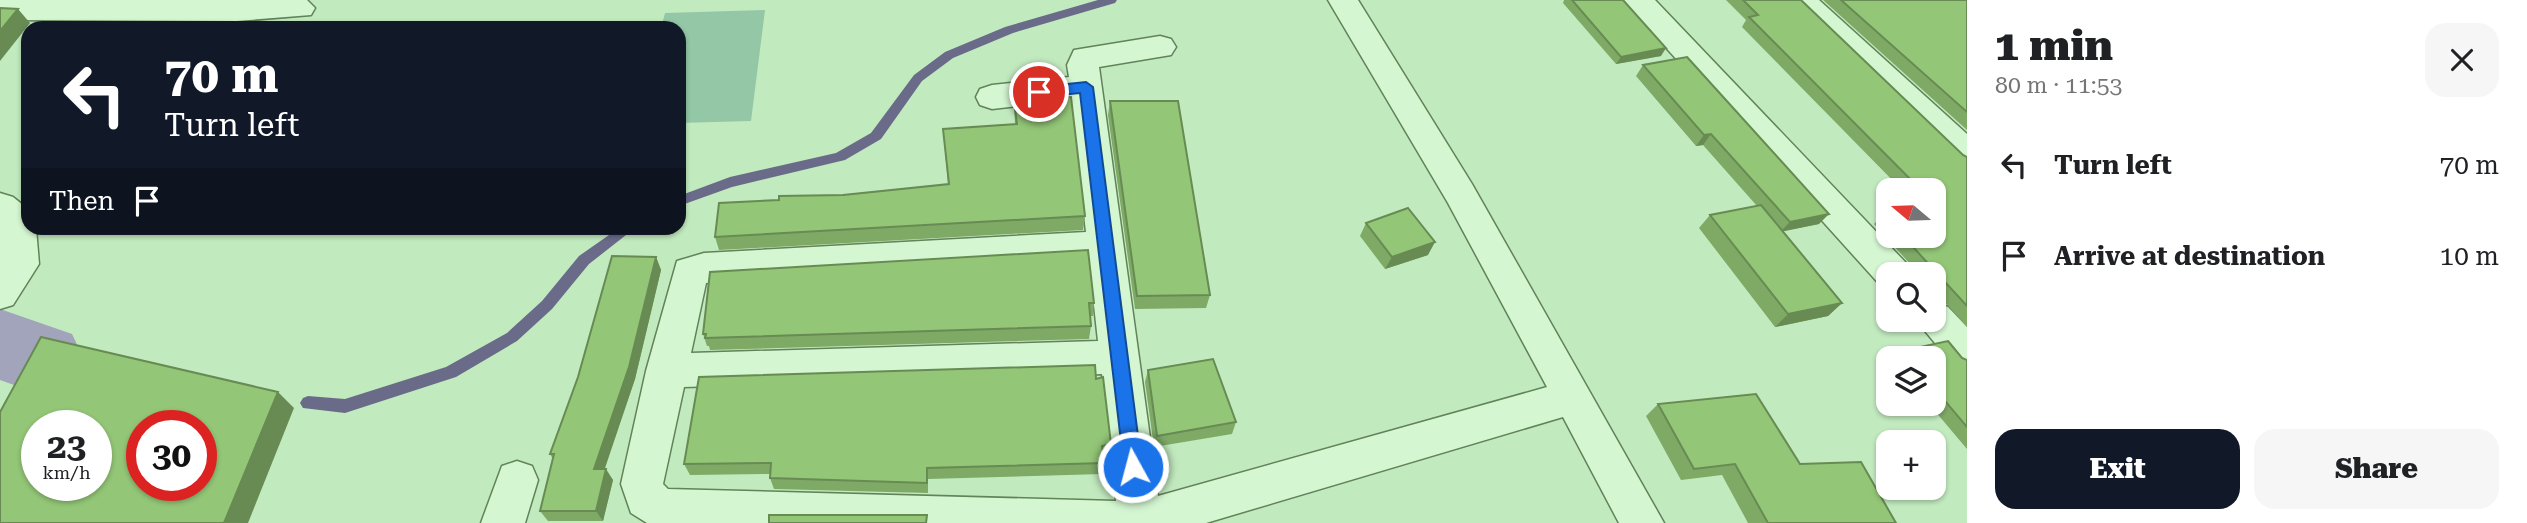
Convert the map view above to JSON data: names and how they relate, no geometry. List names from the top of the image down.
{
  "north": "left",
  "page": {
    "heading": ["1 min", "80 m · 11:53"],
    "turn": ["70 m", "Turn left"],
    "list": [
      {
        "name": "Turn left",
        "value": "70 m"
      },
      {
        "name": "Arrive at destination",
        "value": "10 m"
      }
    ],
    "then": "Then",
    "map_buttons": "+",
    "speed": "23 km/h",
    "limit": "30",
    "buttons": ["Exit", "Share"]
  }
}
